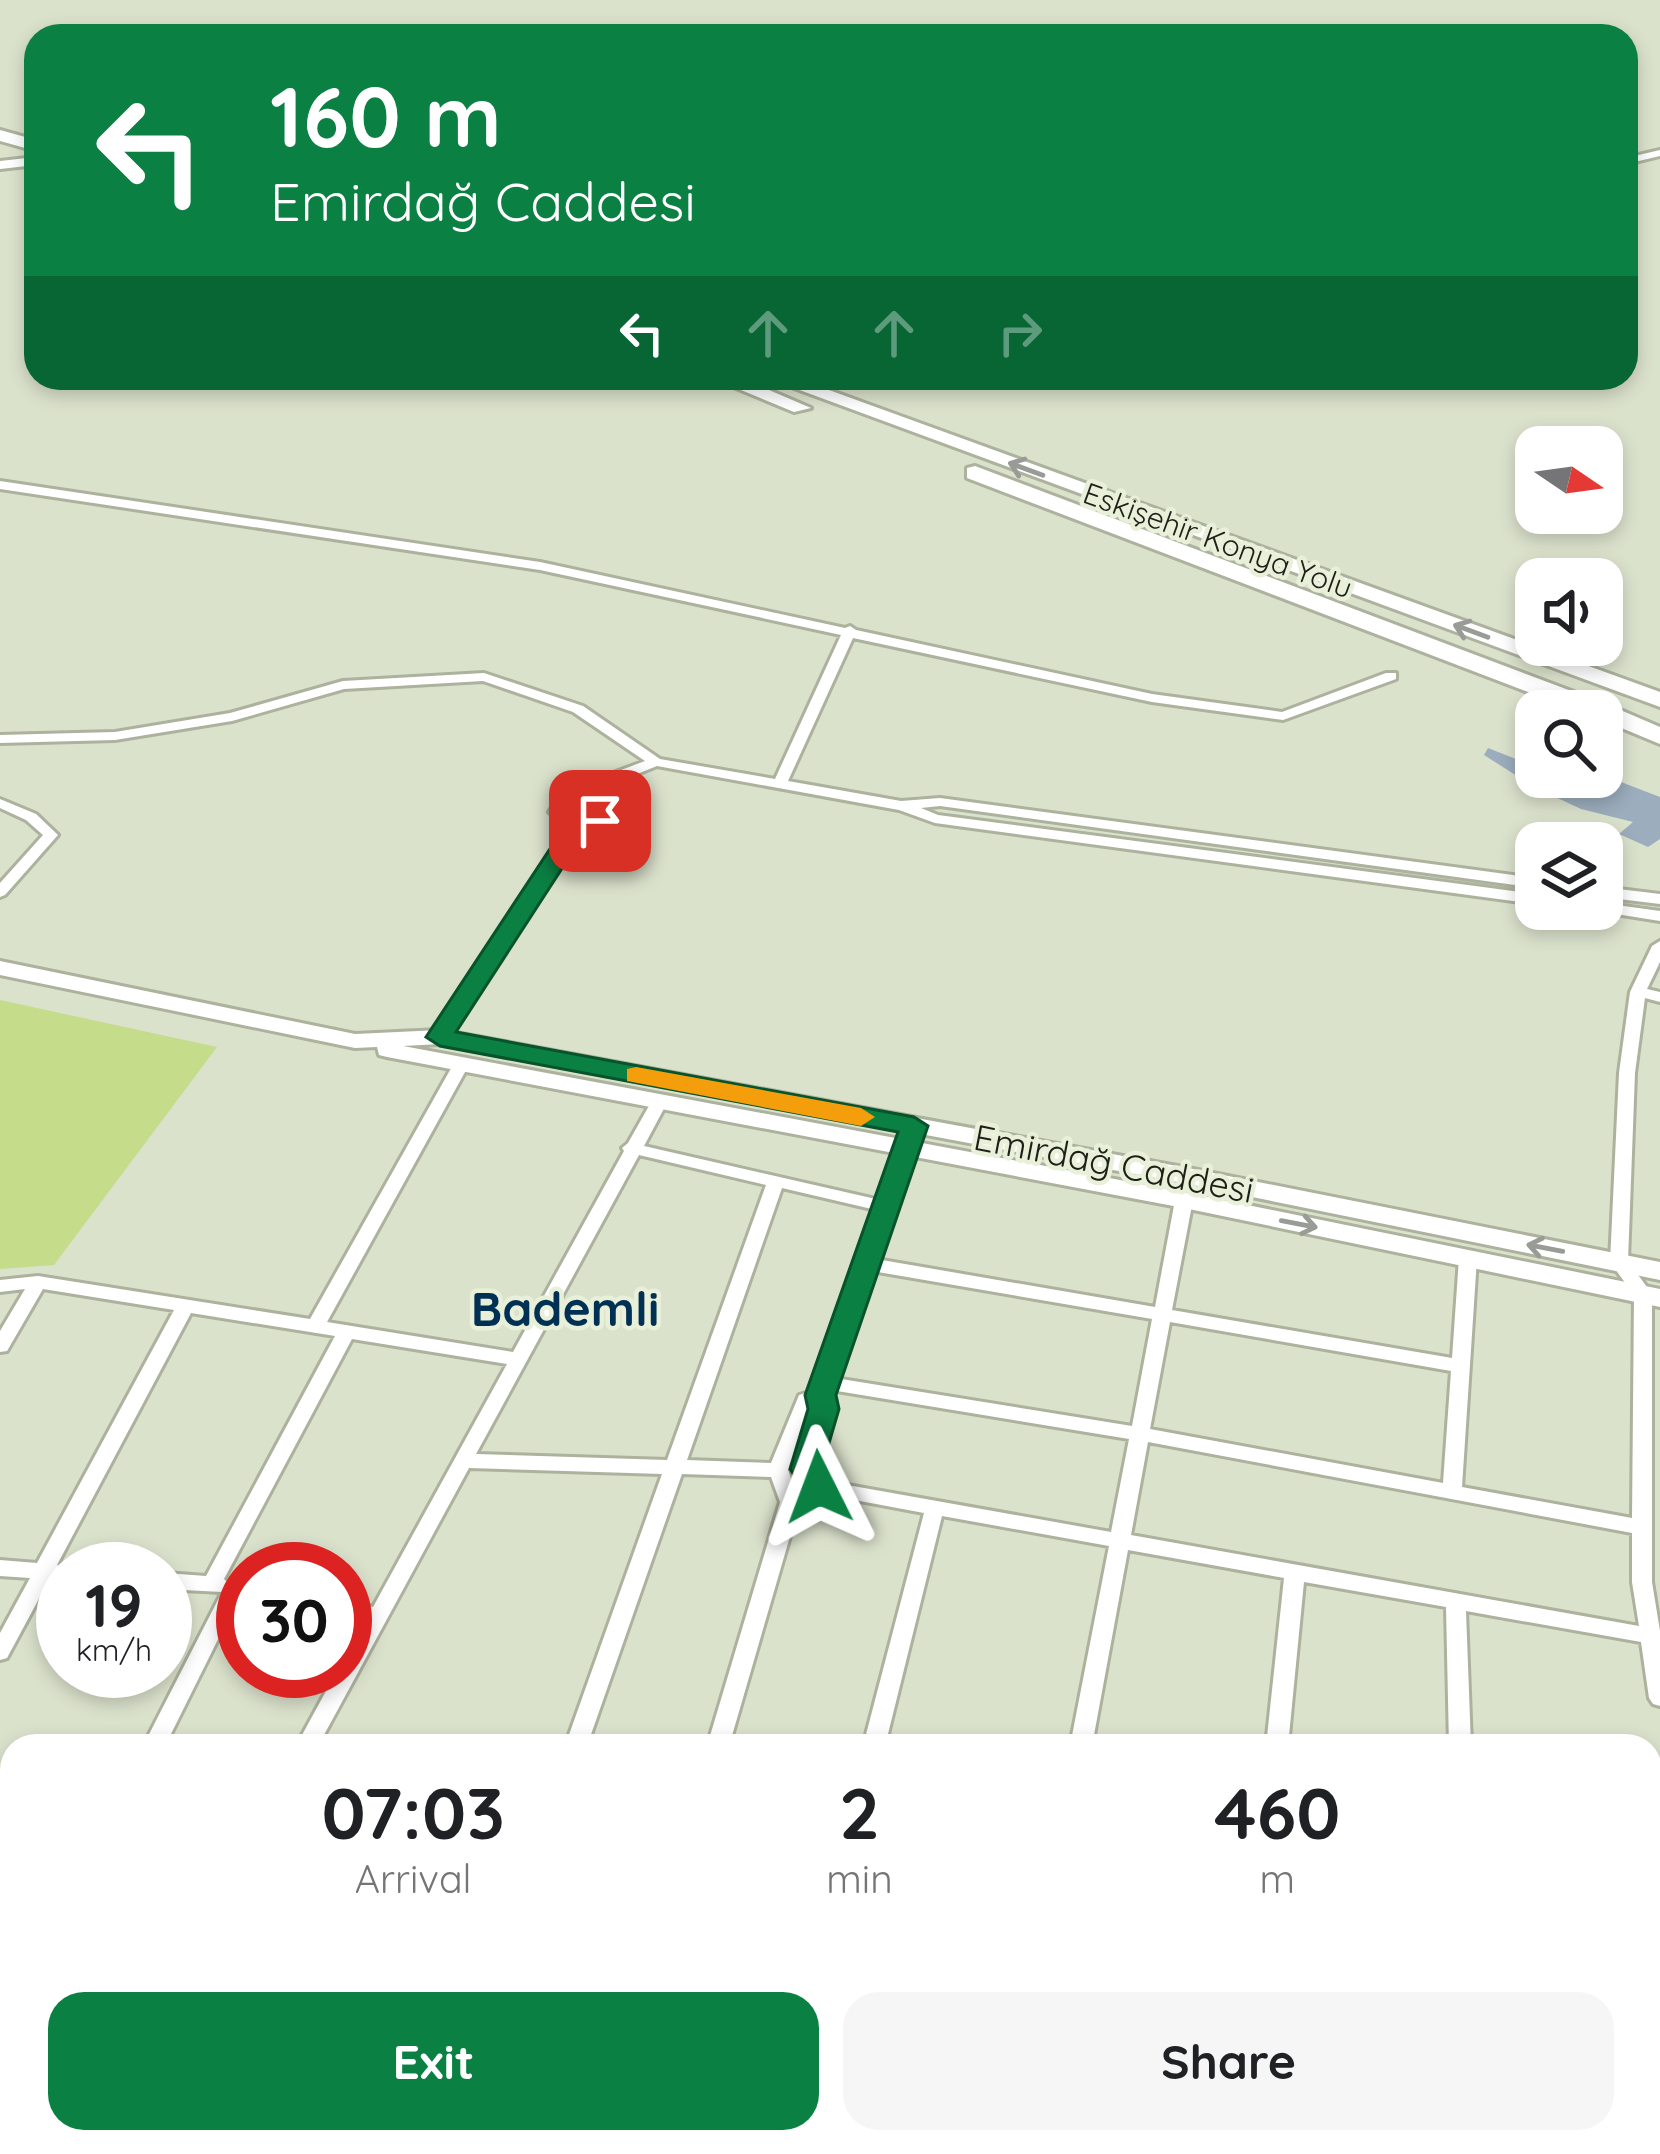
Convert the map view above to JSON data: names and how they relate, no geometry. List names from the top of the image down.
{
  "streets": {
    "highway": ["Eskişehir Konya Yolu"],
    "main road": ["Emirdağ Caddesi"]
  },
  "districts": ["Bademli"],
  "north": "right",
  "page": {
    "turn": ["160 m", "Emirdağ Caddesi"],
    "speed": "19 km/h",
    "limit": "30",
    "eta": [
      "07:03",
      "Arrival",
      "2",
      "min",
      "460",
      "m"
    ],
    "buttons": ["Exit", "Share"]
  }
}
